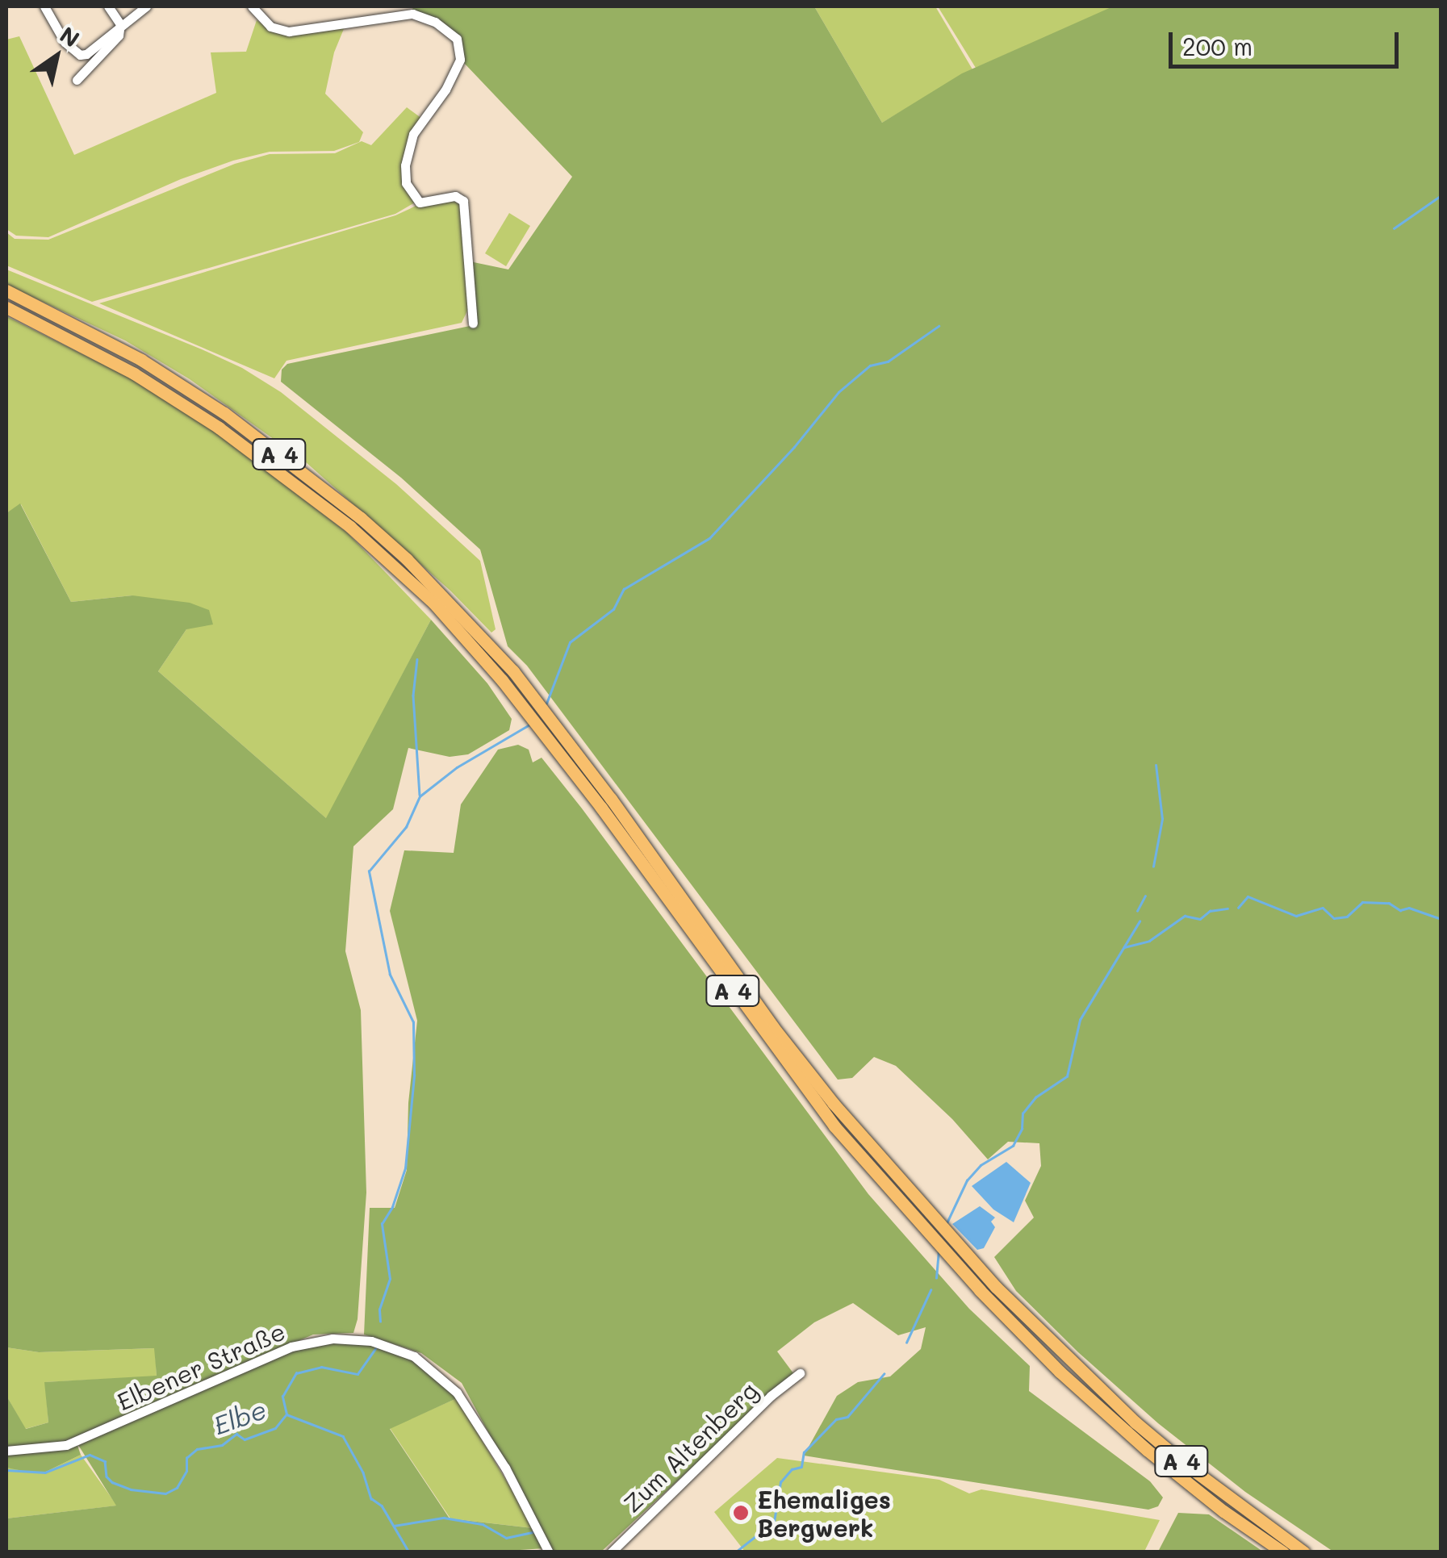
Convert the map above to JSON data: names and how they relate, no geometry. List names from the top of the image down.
{
  "streets": {
    "highway": ["A 4"],
    "street": ["Elbener Straße", "Zum Altenberg"]
  },
  "water": ["Elbe"],
  "places": ["Ehemaliges Bergwerk"],
  "scale_bar": "200 m",
  "north": "top right"
}
